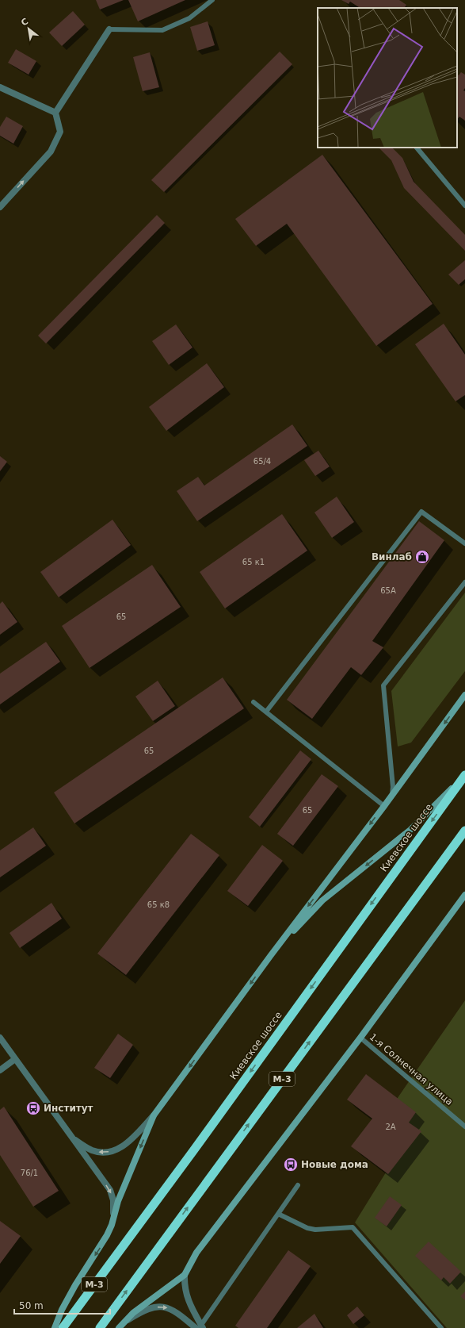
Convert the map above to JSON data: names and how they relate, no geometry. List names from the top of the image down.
{
  "streets": {
    "highway": ["Киевское шоссе", "М-3"],
    "lane": ["1-я Солнечная улица"]
  },
  "places": {
    "shop": ["Винлаб"],
    "bus stop": ["Институт", "Новые дома"]
  },
  "house_numbers": [
    "65/4",
    "65 к1",
    "65А",
    "65",
    "65",
    "65",
    "65 к8",
    "2А",
    "76/1"
  ],
  "scale_bar": "50 m",
  "north": "top left"
}
